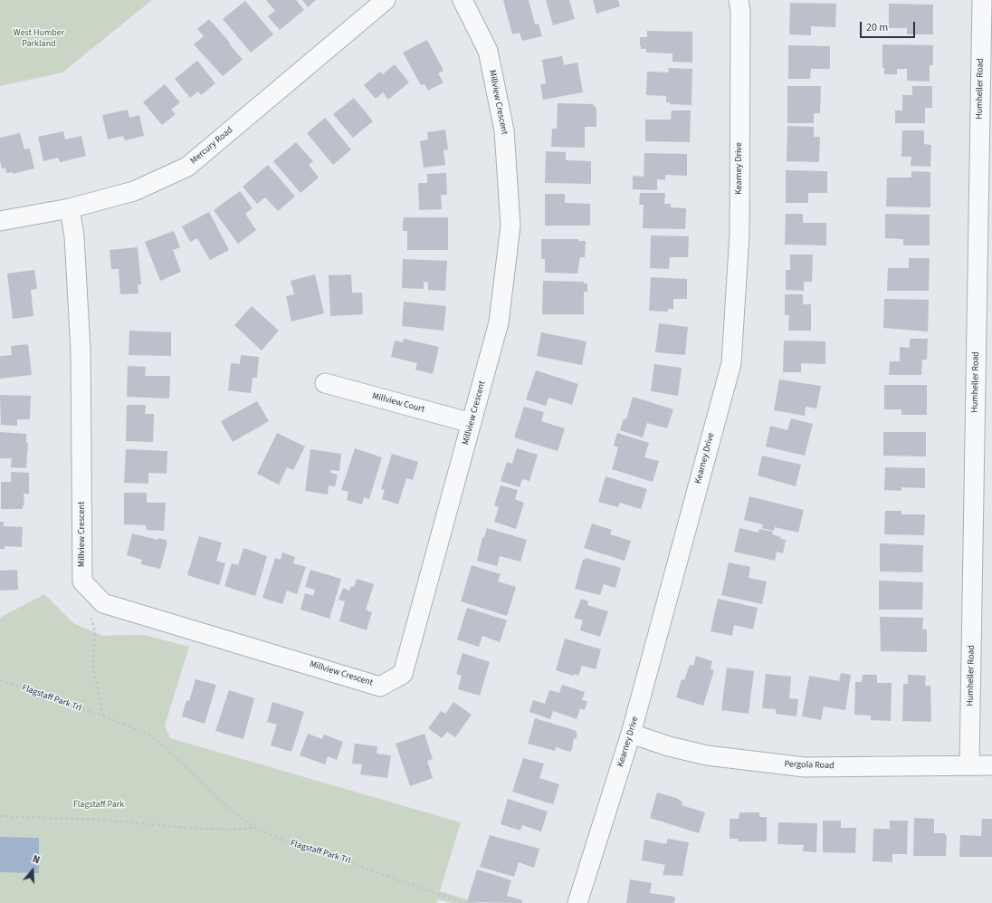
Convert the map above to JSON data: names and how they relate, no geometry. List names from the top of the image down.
{
  "streets": {
    "street": [
      "Humheller Road",
      "Millview Crescent",
      "Mercury Road",
      "Kearney Drive",
      "Millview Court",
      "Pergola Road"
    ],
    "path": ["Flagstaff Park Trl"]
  },
  "crossings": [
    ["Humheller Road", "Pergola Road"],
    ["Millview Crescent", "Mercury Road"],
    ["Millview Crescent", "Millview Court"],
    ["Kearney Drive", "Pergola Road"]
  ],
  "parks": ["West Humber Parkland", "Flagstaff Park"],
  "scale_bar": "20 m",
  "north": "top"
}
